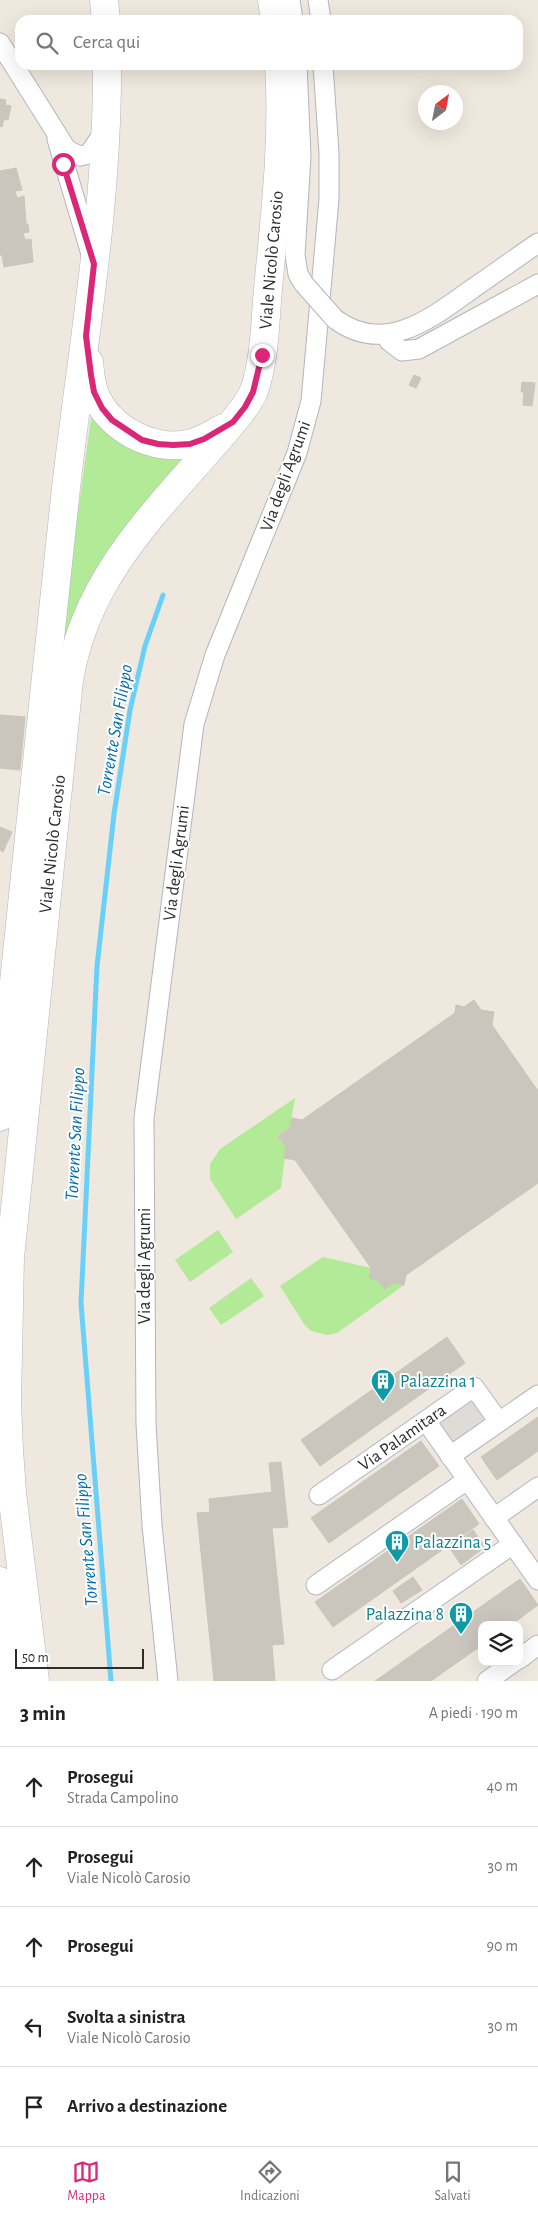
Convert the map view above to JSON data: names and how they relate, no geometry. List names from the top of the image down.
{
  "streets": {
    "main road": ["Viale Nicolò Carosio"],
    "street": ["Via degli Agrumi", "Via Palamitara"]
  },
  "water": ["Torrente San Filippo"],
  "places": {
    "building": ["Palazzina 1", "Palazzina 5", "Palazzina 8"]
  },
  "scale_bar": "50 m",
  "north": "top right",
  "page": {
    "search": "Cerca qui",
    "scale": "50 m",
    "heading": ["3 min", "A piedi · 190 m"],
    "list": [
      ["Prosegui", "Strada Campolino", "40 m"],
      ["Prosegui", "Viale Nicolò Carosio", "30 m"],
      ["Prosegui", "90 m"],
      ["Svolta a sinistra", "Viale Nicolò Carosio", "30 m"],
      "Arrivo a destinazione"
    ],
    "nav": ["Mappa", "Indicazioni", "Salvati"]
  }
}
